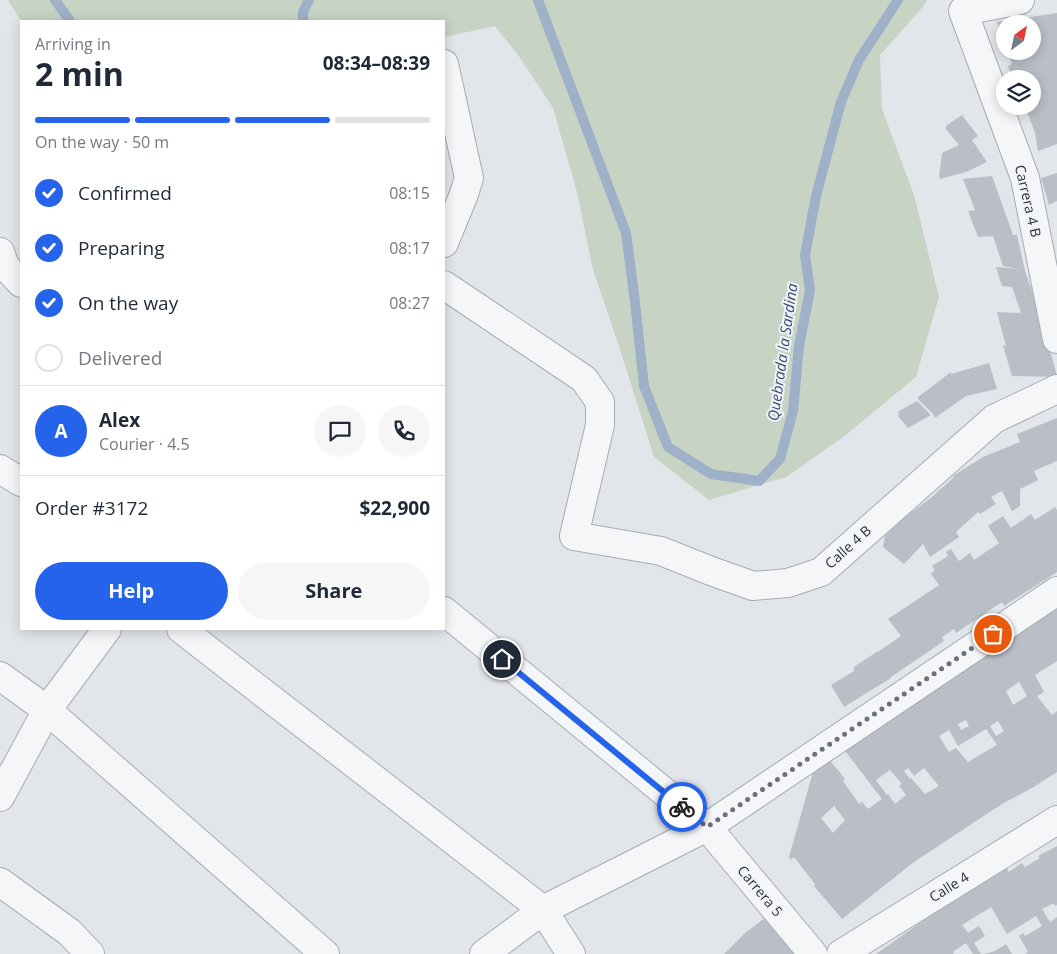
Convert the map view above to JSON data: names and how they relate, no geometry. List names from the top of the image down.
{
  "streets": {
    "street": [
      "Carrera 4 B",
      "Calle 4 B",
      "Calle 4",
      "Carrera 5"
    ]
  },
  "water": ["Quebrada la Sardina"],
  "north": "top right",
  "page": {
    "heading": ["2 min", "Arriving in", "08:34–08:39"],
    "panel": [
      "Alex",
      "Courier · 4.5",
      "Order #3172",
      "$22,900"
    ],
    "bar": "On the way · 50 m",
    "list": [
      ["Confirmed", "08:15"],
      ["Preparing", "08:17"],
      ["On the way", "08:27"],
      "Delivered"
    ],
    "round": "A",
    "buttons": ["Help", "Share"]
  }
}
